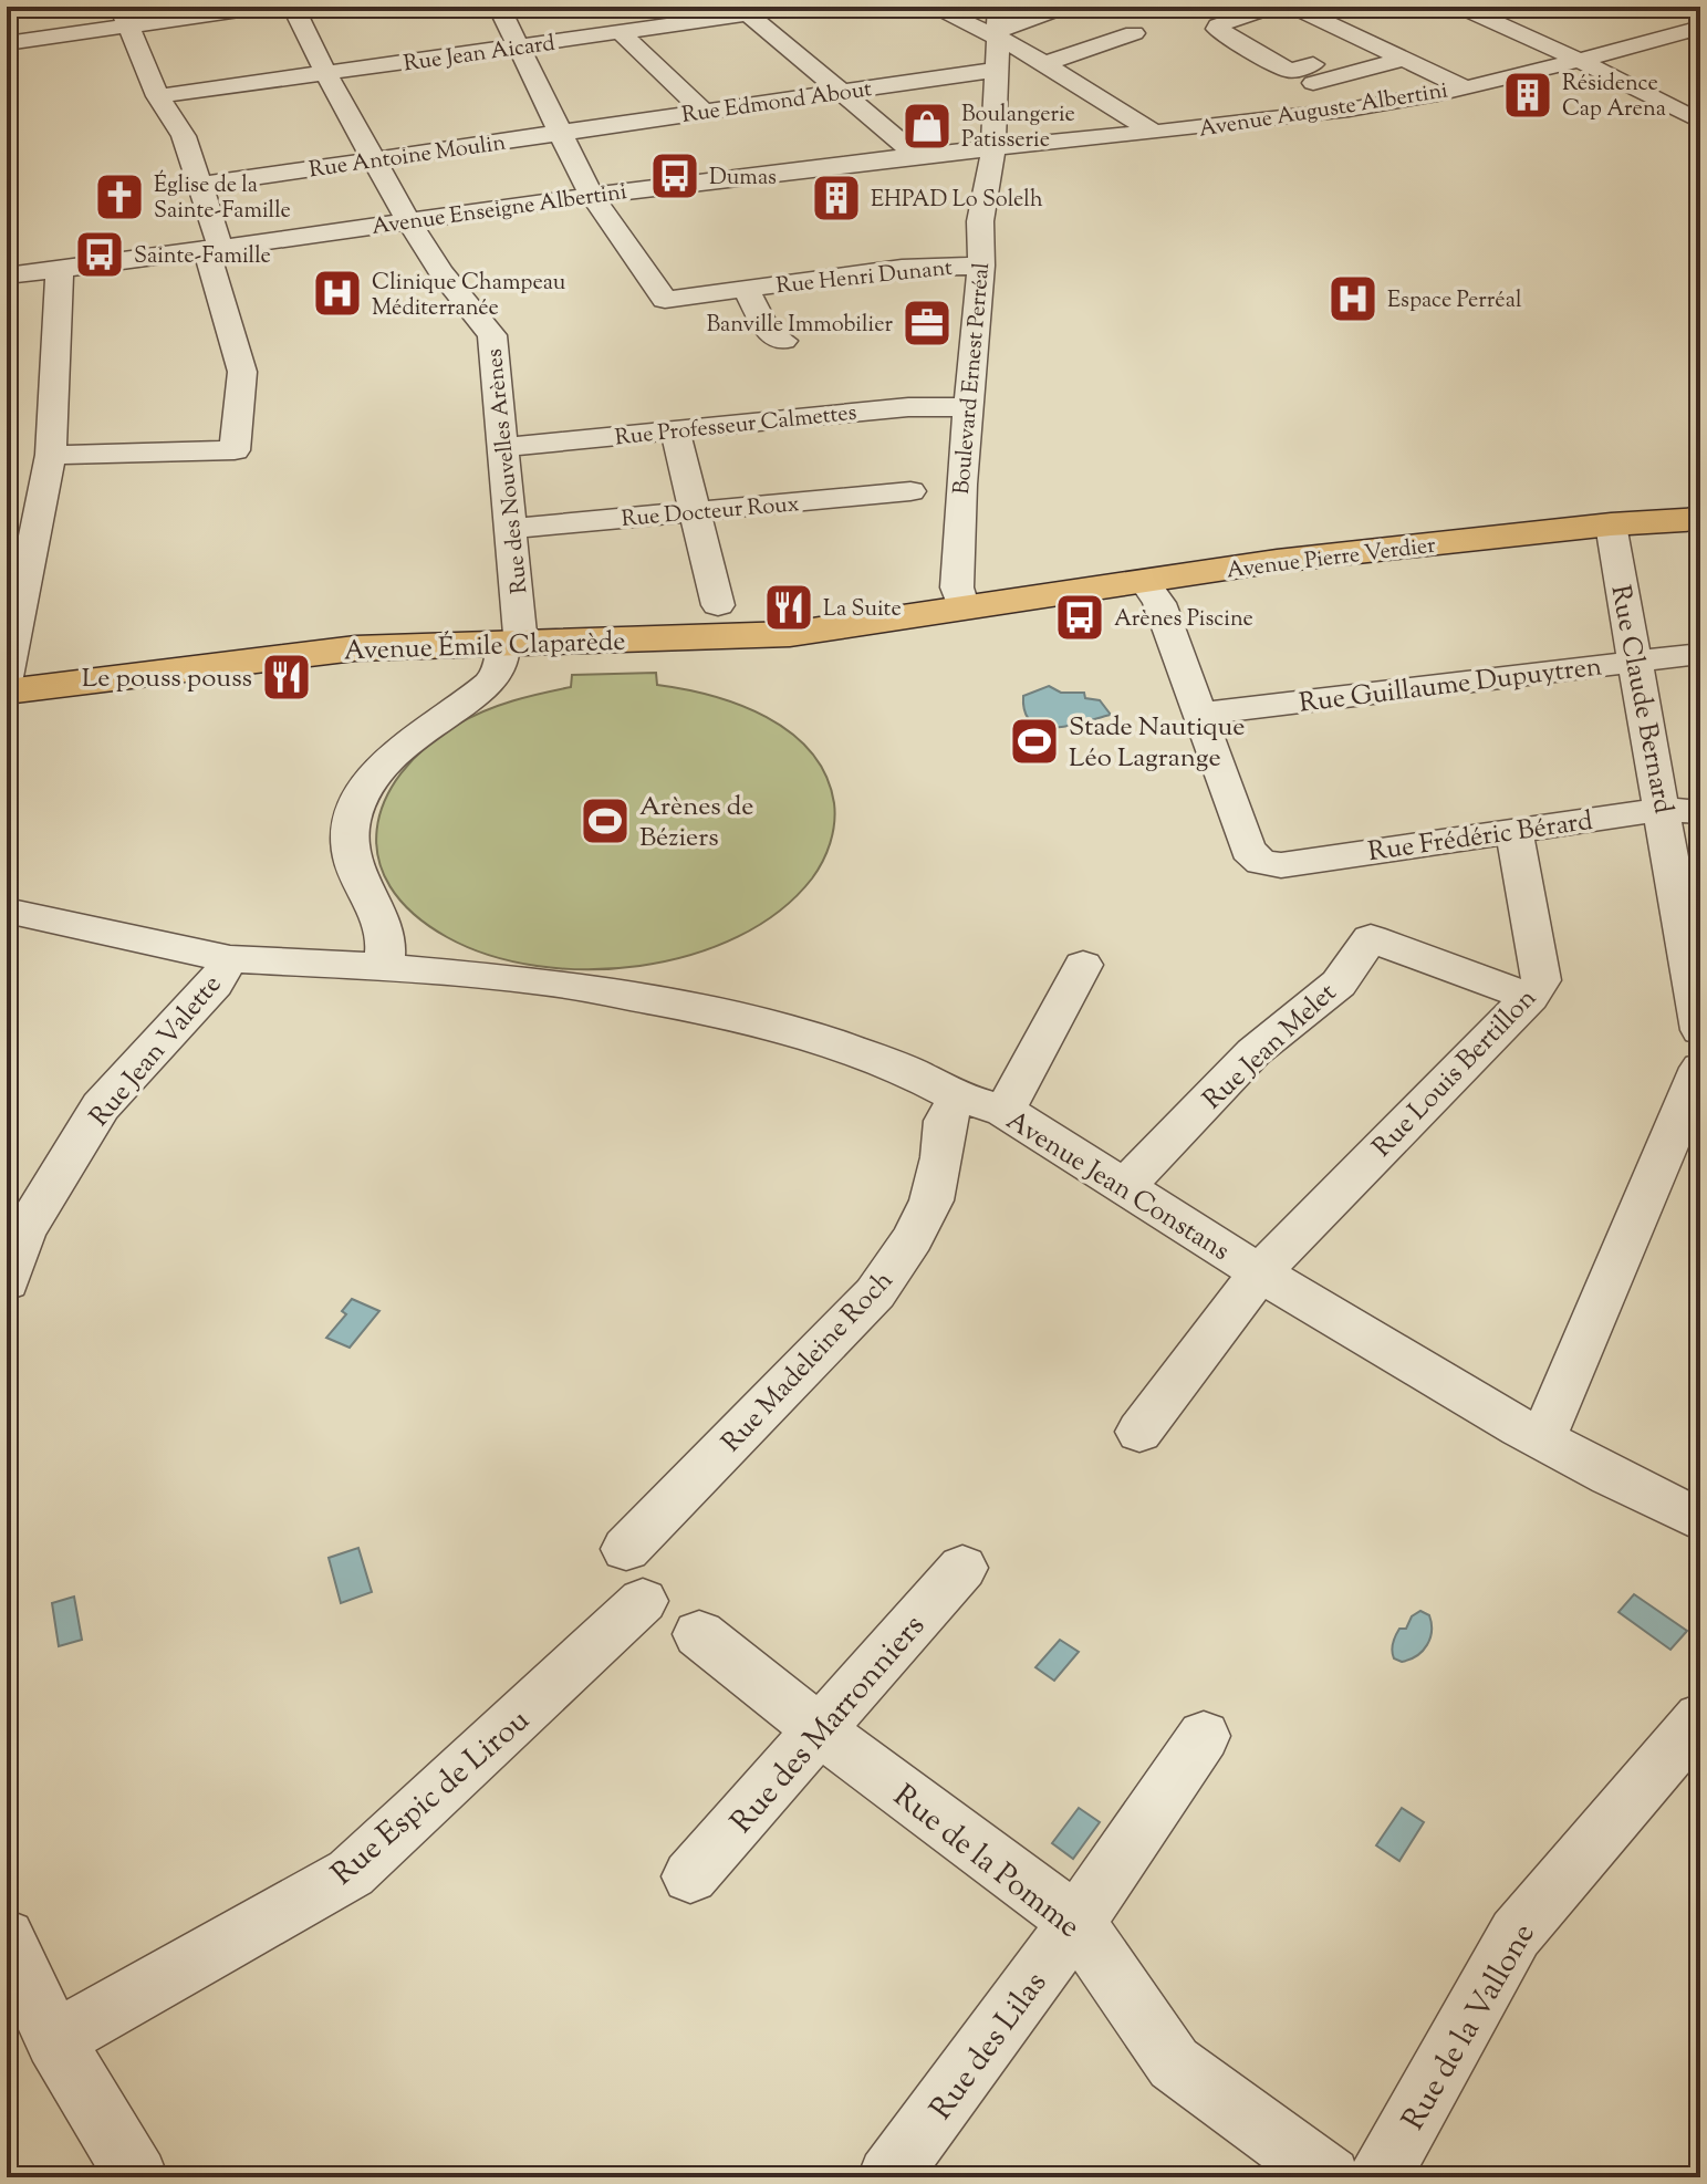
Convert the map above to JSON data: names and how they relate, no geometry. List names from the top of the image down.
{
  "streets": {
    "main road": ["Avenue Pierre Verdier", "Avenue Émile Claparède"],
    "street": [
      "Rue Jean Aicard",
      "Rue Edmond About",
      "Avenue Auguste Albertini",
      "Rue Antoine Moulin",
      "Avenue Enseigne Albertini",
      "Rue Henri Dunant",
      "Boulevard Ernest Perréal",
      "Rue Professeur Calmettes",
      "Rue des Nouvelles Arènes",
      "Rue Docteur Roux",
      "Rue Guillaume Dupuytren",
      "Rue Claude Bernard",
      "Rue Frédéric Bérard",
      "Rue Jean Melet",
      "Rue Jean Valette",
      "Rue Louis Bertillon",
      "Avenue Jean Constans",
      "Rue Madeleine Roch",
      "Rue des Marronniers",
      "Rue Espic de Lirou",
      "Rue de la Pomme",
      "Rue de la Vallone",
      "Rue des Lilas"
    ]
  },
  "crossings": [
    ["Rue Jean Aicard", "Rue des Nouvelles Arènes"],
    ["Rue Edmond About", "Rue Antoine Moulin"],
    ["Rue Edmond About", "Boulevard Ernest Perréal"],
    ["Avenue Auguste Albertini", "Avenue Enseigne Albertini"],
    ["Avenue Auguste Albertini", "Boulevard Ernest Perréal"],
    ["Rue Antoine Moulin", "Rue des Nouvelles Arènes"],
    ["Avenue Enseigne Albertini", "Rue Henri Dunant"],
    ["Avenue Enseigne Albertini", "Boulevard Ernest Perréal"],
    ["Avenue Enseigne Albertini", "Rue des Nouvelles Arènes"],
    ["Rue Henri Dunant", "Boulevard Ernest Perréal"],
    ["Boulevard Ernest Perréal", "Rue Professeur Calmettes"],
    ["Boulevard Ernest Perréal", "Avenue Pierre Verdier"],
    ["Boulevard Ernest Perréal", "Avenue Émile Claparède"],
    ["Rue Professeur Calmettes", "Rue des Nouvelles Arènes"],
    ["Rue des Nouvelles Arènes", "Rue Docteur Roux"],
    ["Rue des Nouvelles Arènes", "Avenue Émile Claparède"],
    ["Avenue Pierre Verdier", "Avenue Émile Claparède"],
    ["Avenue Pierre Verdier", "Rue Claude Bernard"],
    ["Rue Guillaume Dupuytren", "Rue Claude Bernard"],
    ["Rue Guillaume Dupuytren", "Rue Frédéric Bérard"],
    ["Rue Claude Bernard", "Rue Frédéric Bérard"],
    ["Rue Frédéric Bérard", "Rue Louis Bertillon"],
    ["Rue Jean Melet", "Rue Louis Bertillon"],
    ["Rue Jean Melet", "Avenue Jean Constans"],
    ["Rue Jean Valette", "Avenue Jean Constans"],
    ["Rue Louis Bertillon", "Avenue Jean Constans"],
    ["Avenue Jean Constans", "Rue Madeleine Roch"],
    ["Rue des Marronniers", "Rue de la Pomme"],
    ["Rue de la Pomme", "Rue des Lilas"]
  ],
  "places": {
    "building": ["Résidence Cap Arena", "EHPAD Lo Solelh"],
    "shop": ["Boulangerie Patisserie"],
    "bus stop": ["Dumas", "Sainte-Famille", "Arènes Piscine"],
    "church": ["Église de la Sainte-Famille"],
    "hospital": ["Clinique Champeau Méditerranée", "Espace Perréal"],
    "office": ["Banville Immobilier"],
    "restaurant": ["La Suite", "Le pouss pouss"],
    "sports": ["Stade Nautique Léo Lagrange", "Arènes de Béziers"]
  }
}
